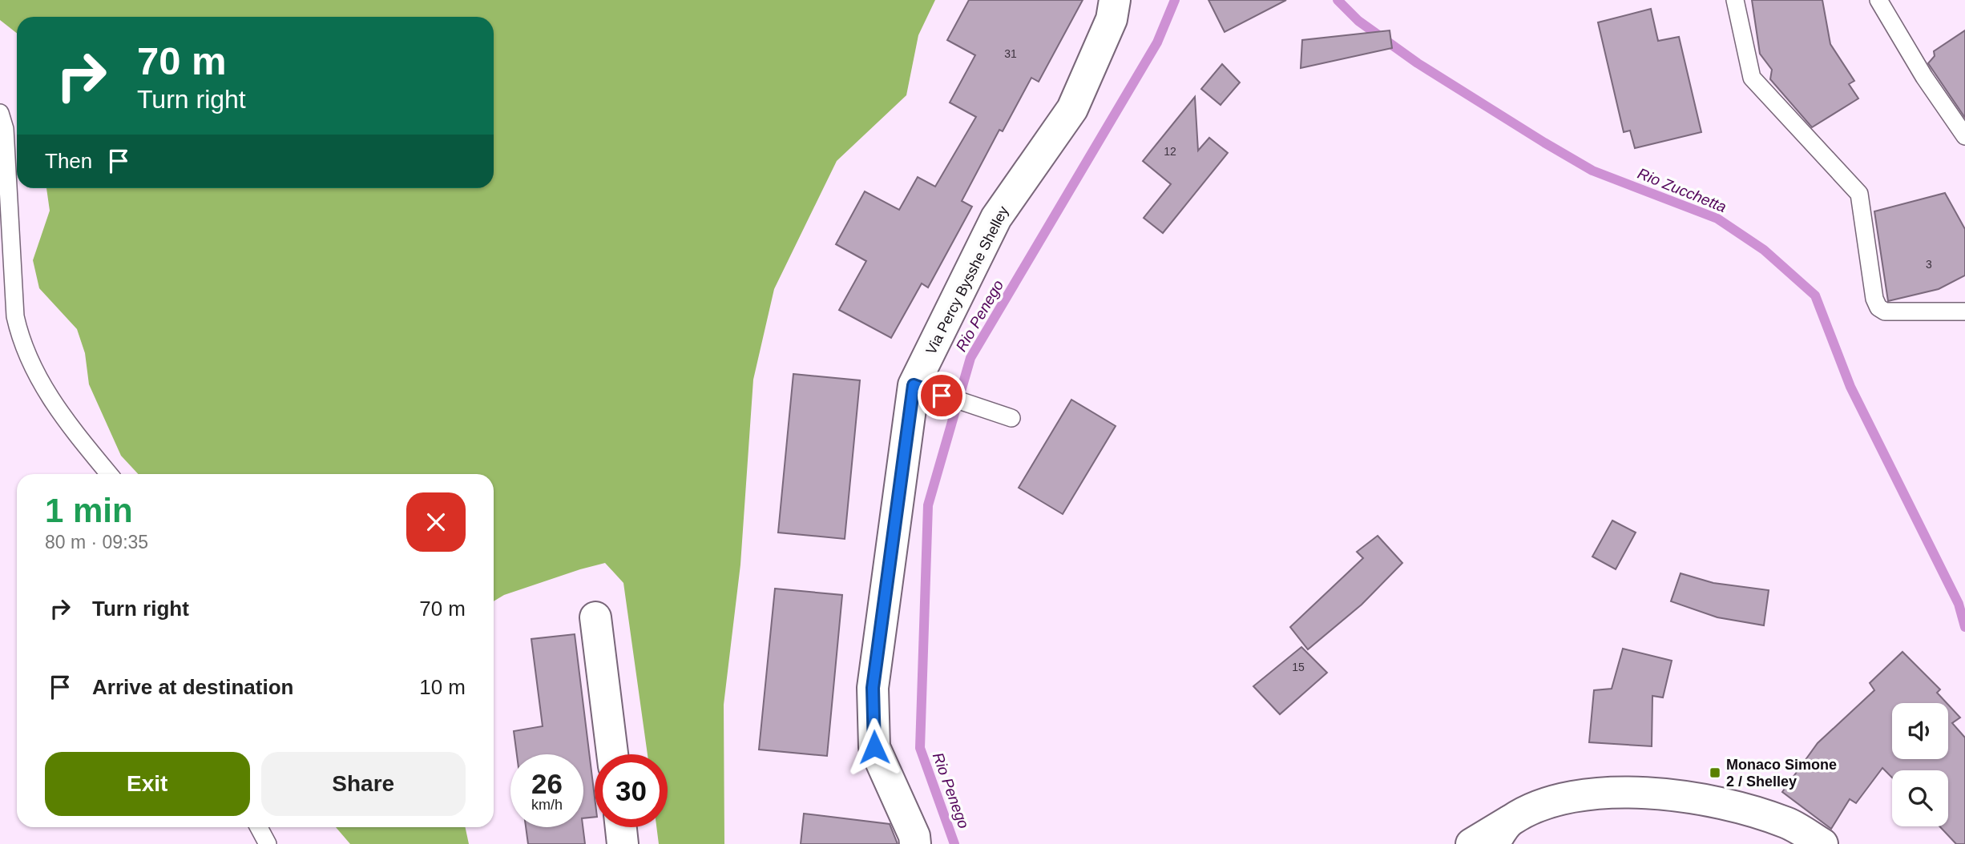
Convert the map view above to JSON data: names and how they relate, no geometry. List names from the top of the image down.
{
  "streets": {
    "street": ["Via Percy Bysshe Shelley"]
  },
  "water": ["Rio Zucchetta", "Rio Penego"],
  "places": {
    "transit": ["Monaco Simone 2 / Shelley"]
  },
  "house_numbers": [
    "31",
    "12",
    "3",
    "15"
  ],
  "page": {
    "turn": ["70 m", "Turn right"],
    "then": "Then",
    "heading": ["1 min", "80 m · 09:35"],
    "list": [
      {
        "name": "Turn right",
        "value": "70 m"
      },
      {
        "name": "Arrive at destination",
        "value": "10 m"
      }
    ],
    "buttons": ["Exit", "Share"],
    "speed": "26 km/h",
    "limit": "30"
  }
}
